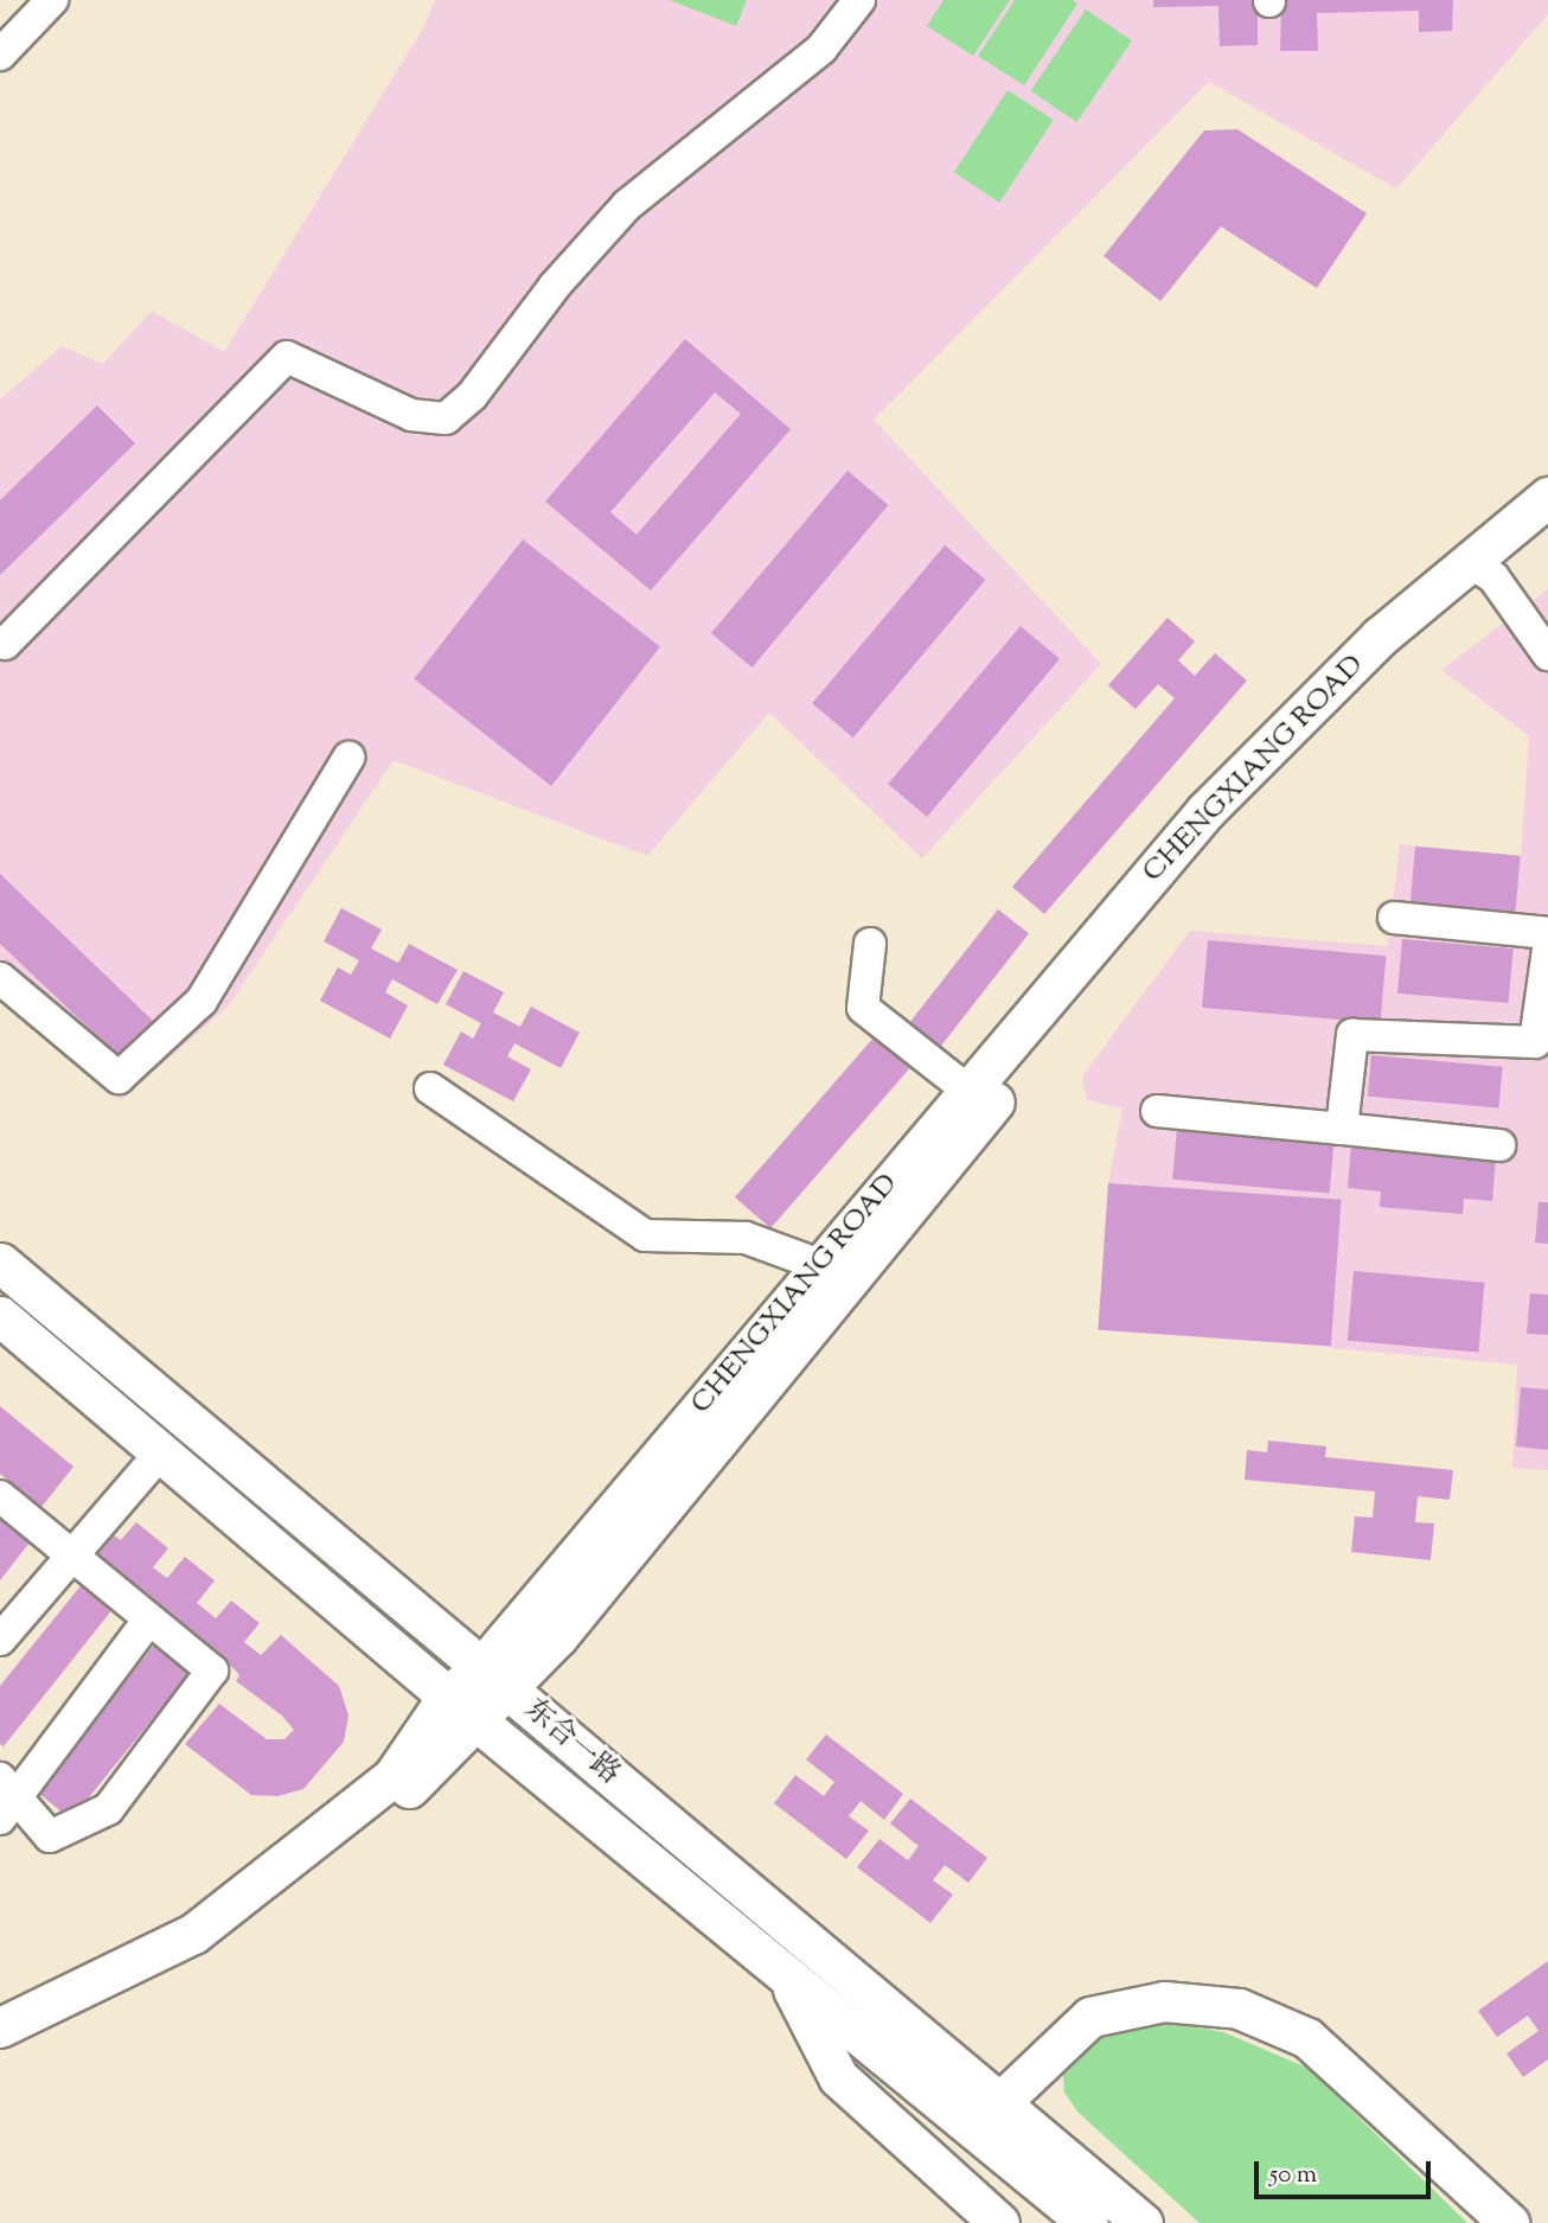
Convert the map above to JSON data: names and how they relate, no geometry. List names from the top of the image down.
{
  "streets": {
    "main road": ["CHENGXIANG ROAD", "东合一路"]
  },
  "crossings": [
    ["CHENGXIANG ROAD", "东合一路"]
  ],
  "scale_bar": "50 m"
}
